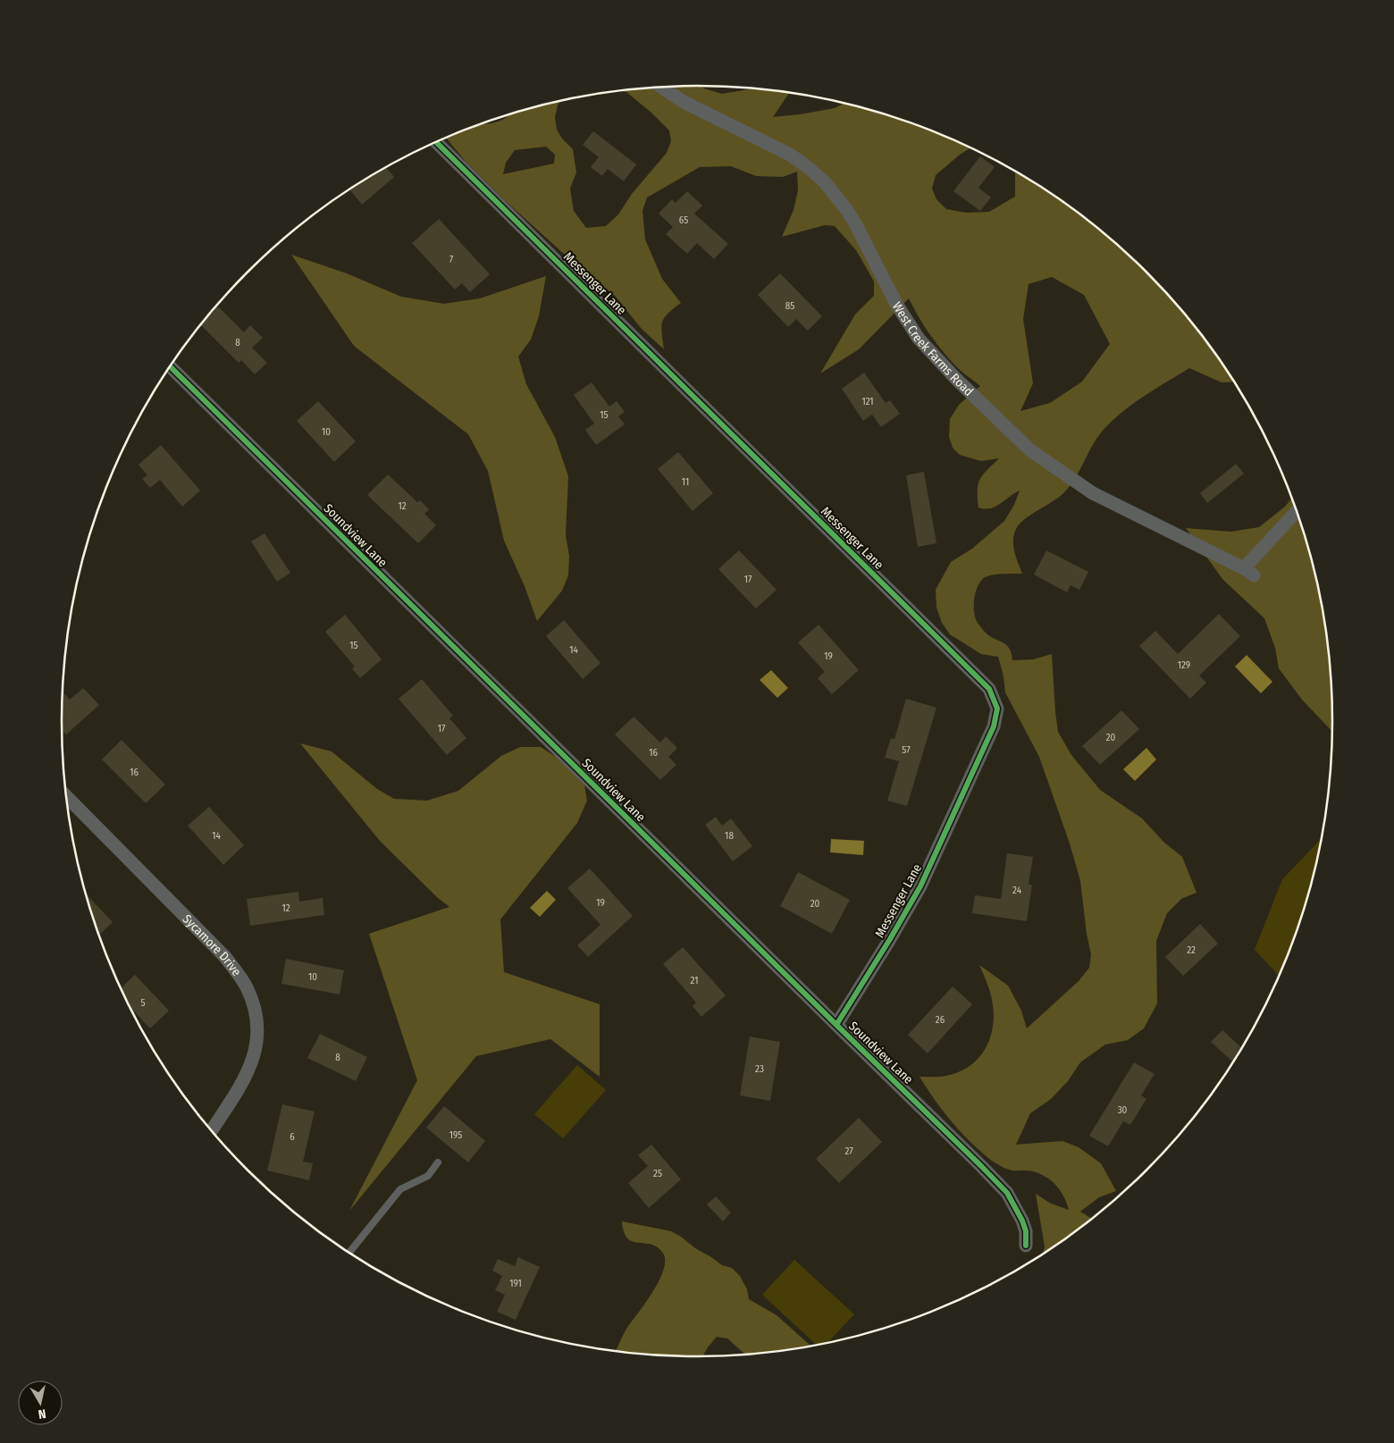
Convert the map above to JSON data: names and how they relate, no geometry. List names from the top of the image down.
{
  "streets": {
    "street": [
      "Messenger Lane",
      "West Creek Farms Road",
      "Soundview Lane",
      "Sycamore Drive"
    ]
  },
  "crossings": [
    ["Messenger Lane", "Soundview Lane"]
  ],
  "house_numbers": [
    "65",
    "7",
    "85",
    "8",
    "121",
    "15",
    "10",
    "11",
    "12",
    "17",
    "15",
    "14",
    "19",
    "129",
    "17",
    "20",
    "57",
    "16",
    "16",
    "14",
    "18",
    "24",
    "19",
    "20",
    "12",
    "22",
    "10",
    "21",
    "5",
    "26",
    "8",
    "23",
    "30",
    "195",
    "6",
    "27",
    "25",
    "191"
  ],
  "north": "bottom"
}
